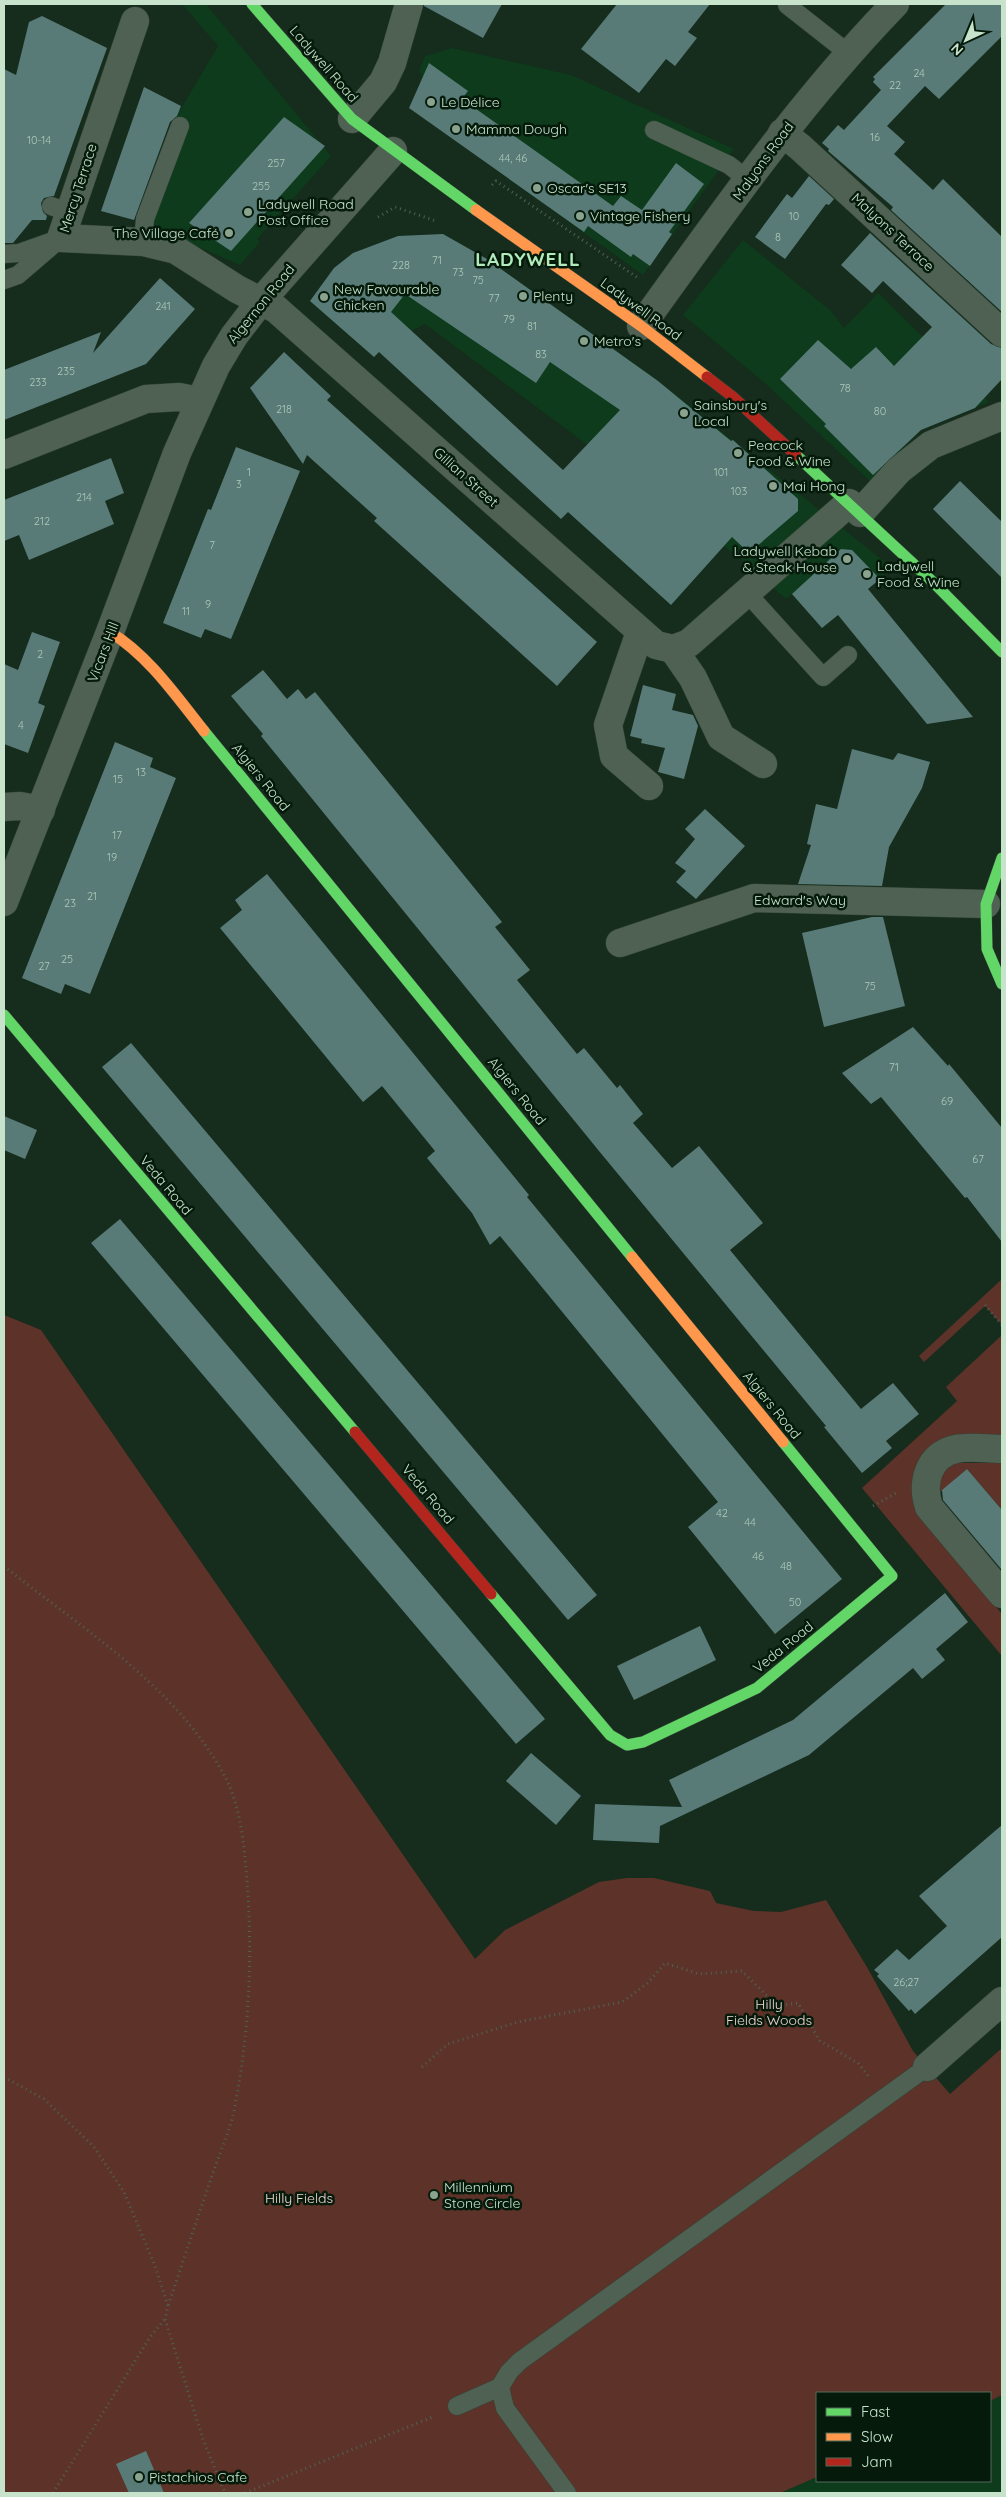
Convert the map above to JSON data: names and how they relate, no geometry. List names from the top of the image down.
{
  "streets": {
    "street": [
      "Ladywell Road",
      "Malyons Road",
      "Mercy Terrace",
      "Malyons Terrace",
      "Algernon Road",
      "Gillian Street",
      "Vicars Hill",
      "Algiers Road",
      "Edward's Way",
      "Veda Road"
    ]
  },
  "crossings": [
    ["Ladywell Road", "Malyons Road"],
    ["Ladywell Road", "Algernon Road"],
    ["Malyons Road", "Malyons Terrace"],
    ["Mercy Terrace", "Algernon Road"],
    ["Mercy Terrace", "Gillian Street"],
    ["Algernon Road", "Gillian Street"],
    ["Algernon Road", "Vicars Hill"],
    ["Vicars Hill", "Algiers Road"],
    ["Algiers Road", "Veda Road"]
  ],
  "districts": ["LADYWELL"],
  "parks": ["Hilly Fields Woods", "Hilly Fields"],
  "places": [
    "Le Délice",
    "Mamma Dough",
    "Oscar's SE13",
    "Ladywell Road Post Office",
    "Vintage Fishery",
    "The Village Café",
    "Plenty",
    "New Favourable Chicken",
    "Metro's",
    "Sainsbury's Local",
    "Peacock Food & Wine",
    "Mai Hong",
    "Ladywell Kebab & Steak House",
    "Ladywell Food & Wine",
    "Millennium Stone Circle",
    "Pistachios Cafe"
  ],
  "house_numbers": [
    "24",
    "22",
    "16",
    "10-14",
    "44, 46",
    "257",
    "255",
    "10",
    "8",
    "71",
    "228",
    "73",
    "75",
    "77",
    "241",
    "79",
    "81",
    "83",
    "235",
    "233",
    "78",
    "218",
    "80",
    "1",
    "101",
    "3",
    "103",
    "214",
    "212",
    "7",
    "9",
    "11",
    "2",
    "4",
    "13",
    "15",
    "17",
    "19",
    "21",
    "23",
    "25",
    "27",
    "75",
    "71",
    "69",
    "67",
    "42",
    "44",
    "46",
    "48",
    "50",
    "26;27"
  ],
  "legend": ["Fast", "Slow", "Jam"],
  "north": "bottom left"
}
